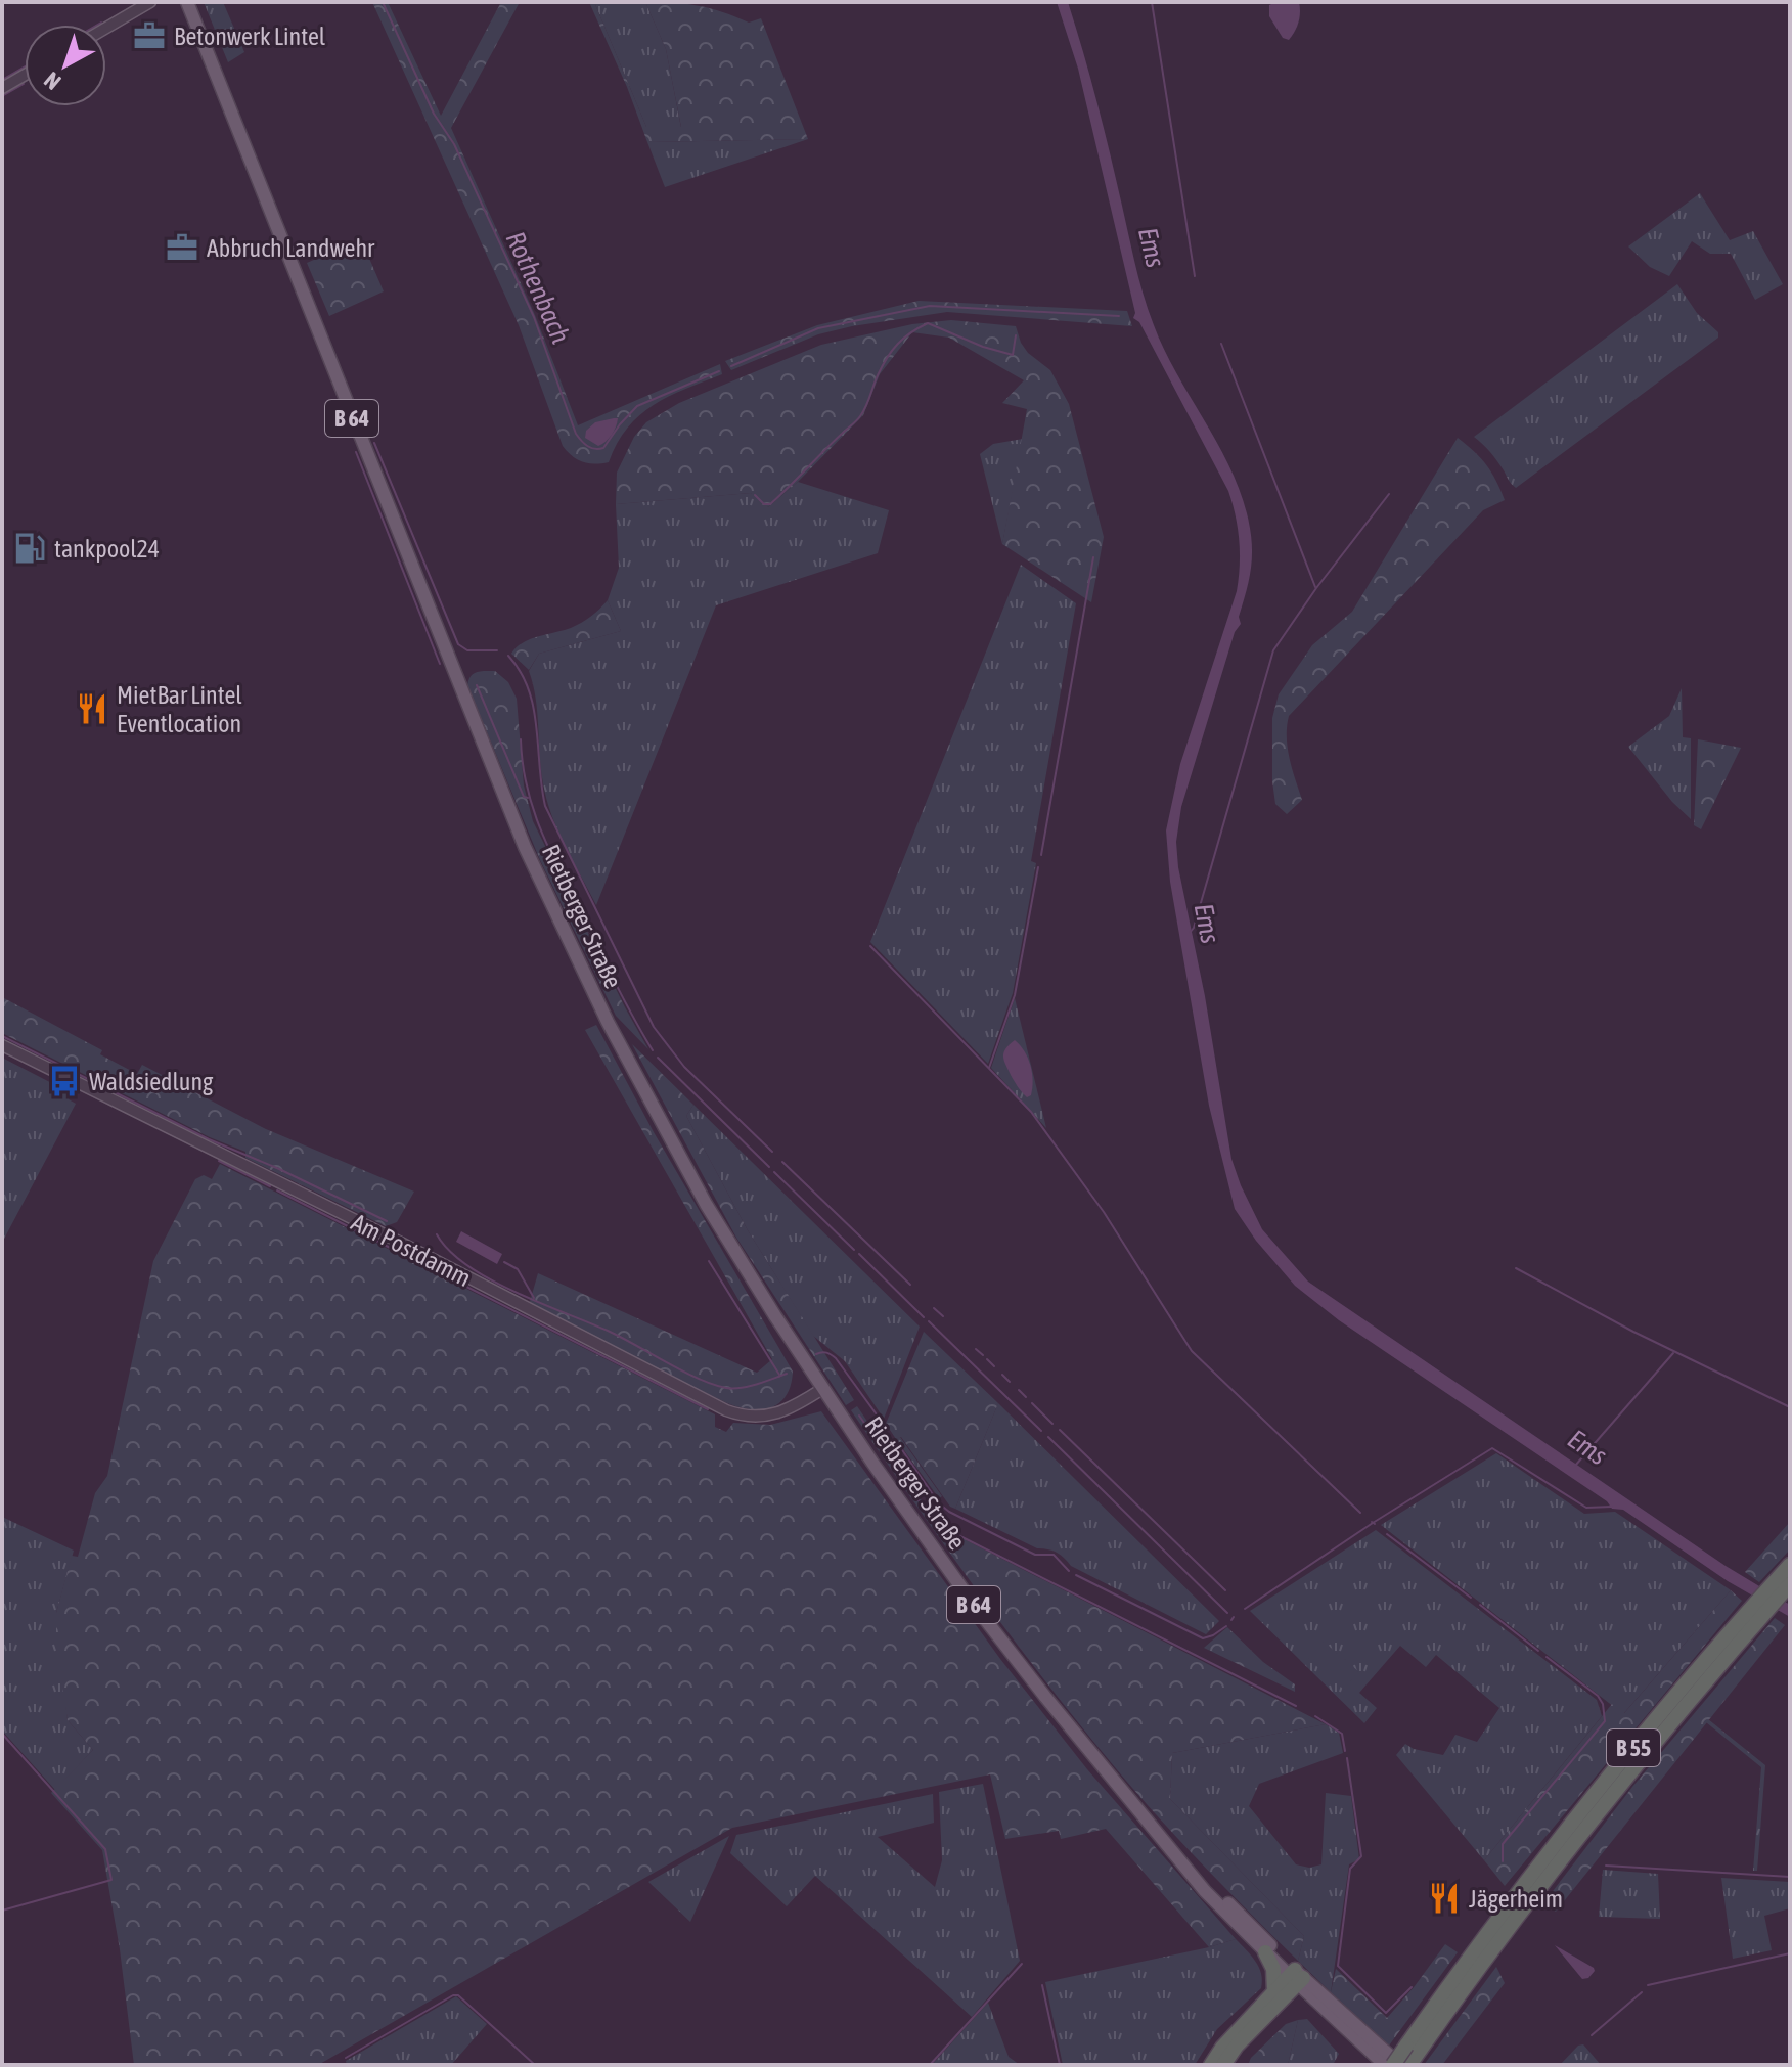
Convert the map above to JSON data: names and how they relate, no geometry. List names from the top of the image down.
{
  "streets": {
    "highway": ["B 55"],
    "main road": ["B 64", "Rietberger Straße"],
    "street": ["Am Postdamm"]
  },
  "crossings": [
    ["Rietberger Straße", "Am Postdamm"]
  ],
  "water": ["Ems", "Rothenbach"],
  "places": {
    "office": ["Betonwerk Lintel", "Abbruch Landwehr"],
    "fuel station": ["tankpool24"],
    "restaurant": ["MietBar Lintel Eventlocation", "Jägerheim"],
    "bus stop": ["Waldsiedlung"]
  },
  "north": "bottom left"
}
